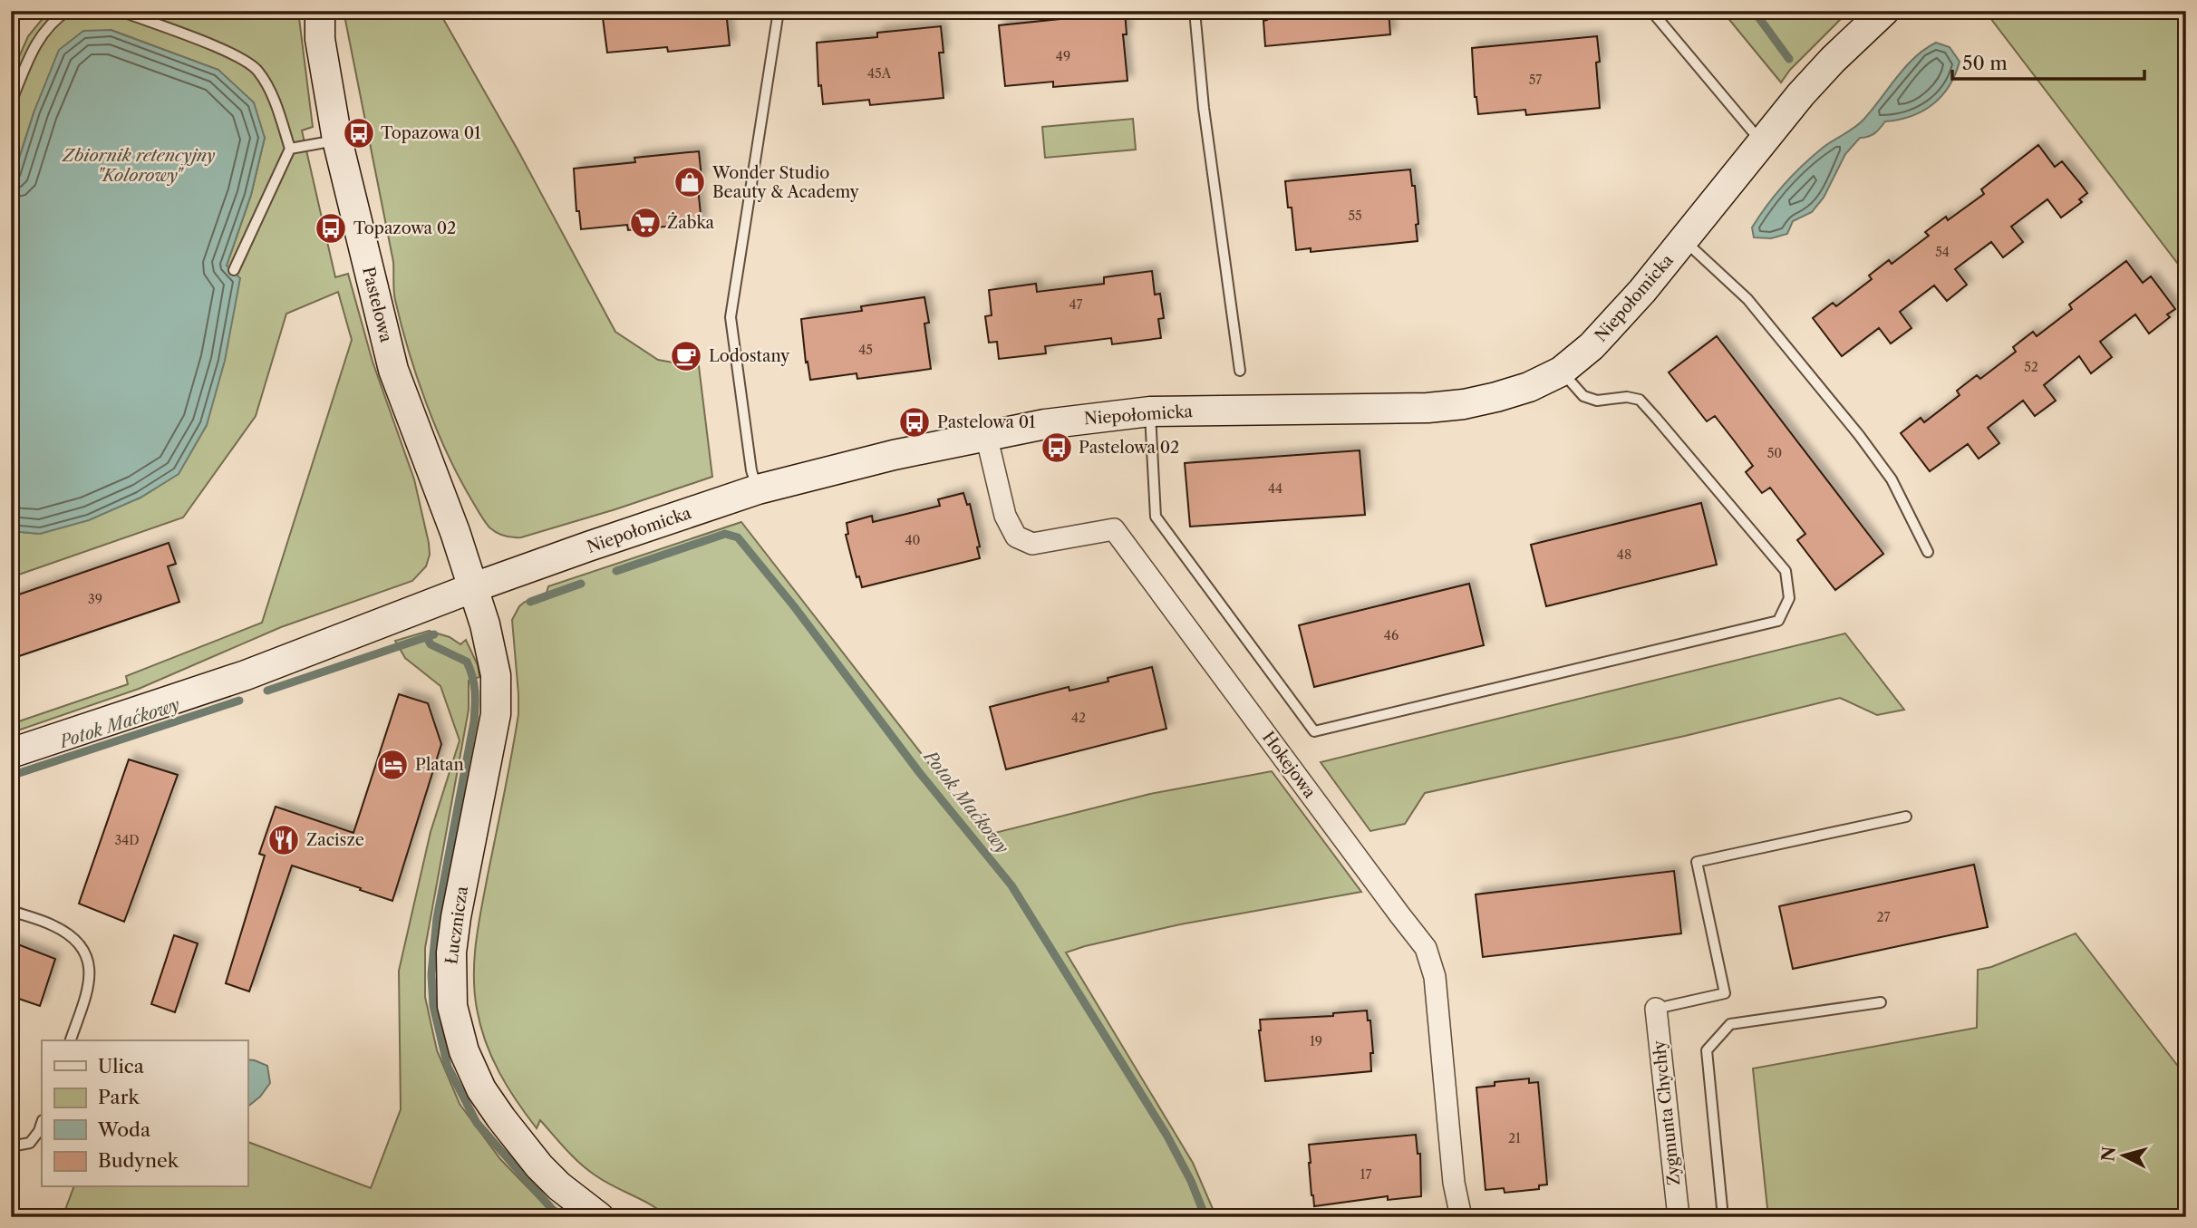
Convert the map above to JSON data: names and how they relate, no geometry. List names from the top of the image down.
{
  "streets": {
    "main road": ["Niepołomicka", "Pastelowa", "Łucznicza"],
    "street": ["Hokejowa", "Zygmunta Chychły"]
  },
  "crossings": [
    ["Niepołomicka", "Pastelowa"],
    ["Niepołomicka", "Hokejowa"],
    ["Niepołomicka", "Łucznicza"],
    ["Pastelowa", "Łucznicza"]
  ],
  "water": ["Zbiornik retencyjny \"Kolorowy\"", "Potok Maćkowy"],
  "places": {
    "bus stop": [
      "Topazowa 01",
      "Topazowa 02",
      "Pastelowa 01",
      "Pastelowa 02"
    ],
    "shop": ["Wonder Studio Beauty & Academy"],
    "supermarket": ["Żabka"],
    "cafe": ["Lodostany"],
    "hotel": ["Platan"],
    "restaurant": ["Zacisze"]
  },
  "house_numbers": [
    "49",
    "45A",
    "57",
    "55",
    "54",
    "47",
    "45",
    "52",
    "50",
    "44",
    "40",
    "48",
    "39",
    "46",
    "42",
    "34D",
    "27",
    "19",
    "21",
    "17"
  ],
  "legend": [
    "Ulica",
    "Park",
    "Woda",
    "Budynek"
  ],
  "scale_bar": "50 m",
  "north": "left"
}
